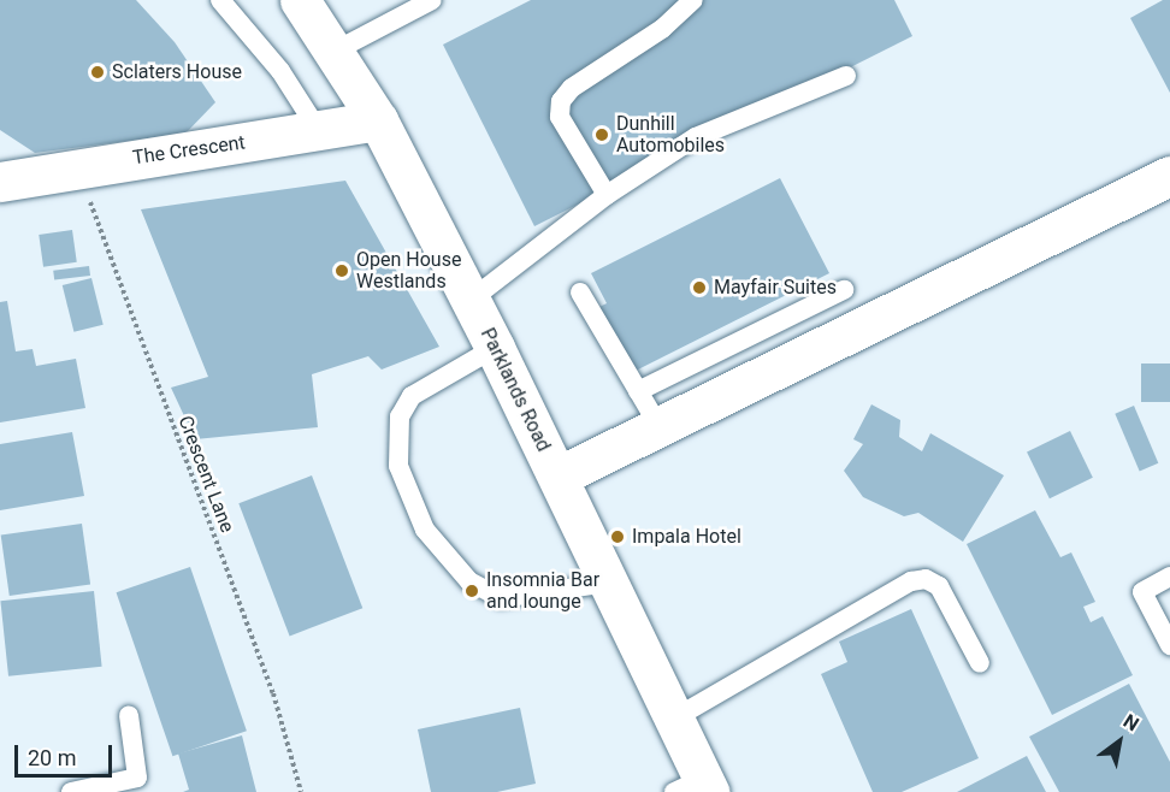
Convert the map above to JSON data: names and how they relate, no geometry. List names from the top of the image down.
{
  "streets": {
    "street": ["The Crescent", "Parklands Road"],
    "path": ["Crescent Lane"]
  },
  "crossings": [
    ["The Crescent", "Parklands Road"],
    ["The Crescent", "Crescent Lane"]
  ],
  "places": [
    "Sclaters House",
    "Dunhill Automobiles",
    "Open House Westlands",
    "Mayfair Suites",
    "Impala Hotel",
    "Insomnia Bar and lounge"
  ],
  "scale_bar": "20 m",
  "north": "top right"
}
